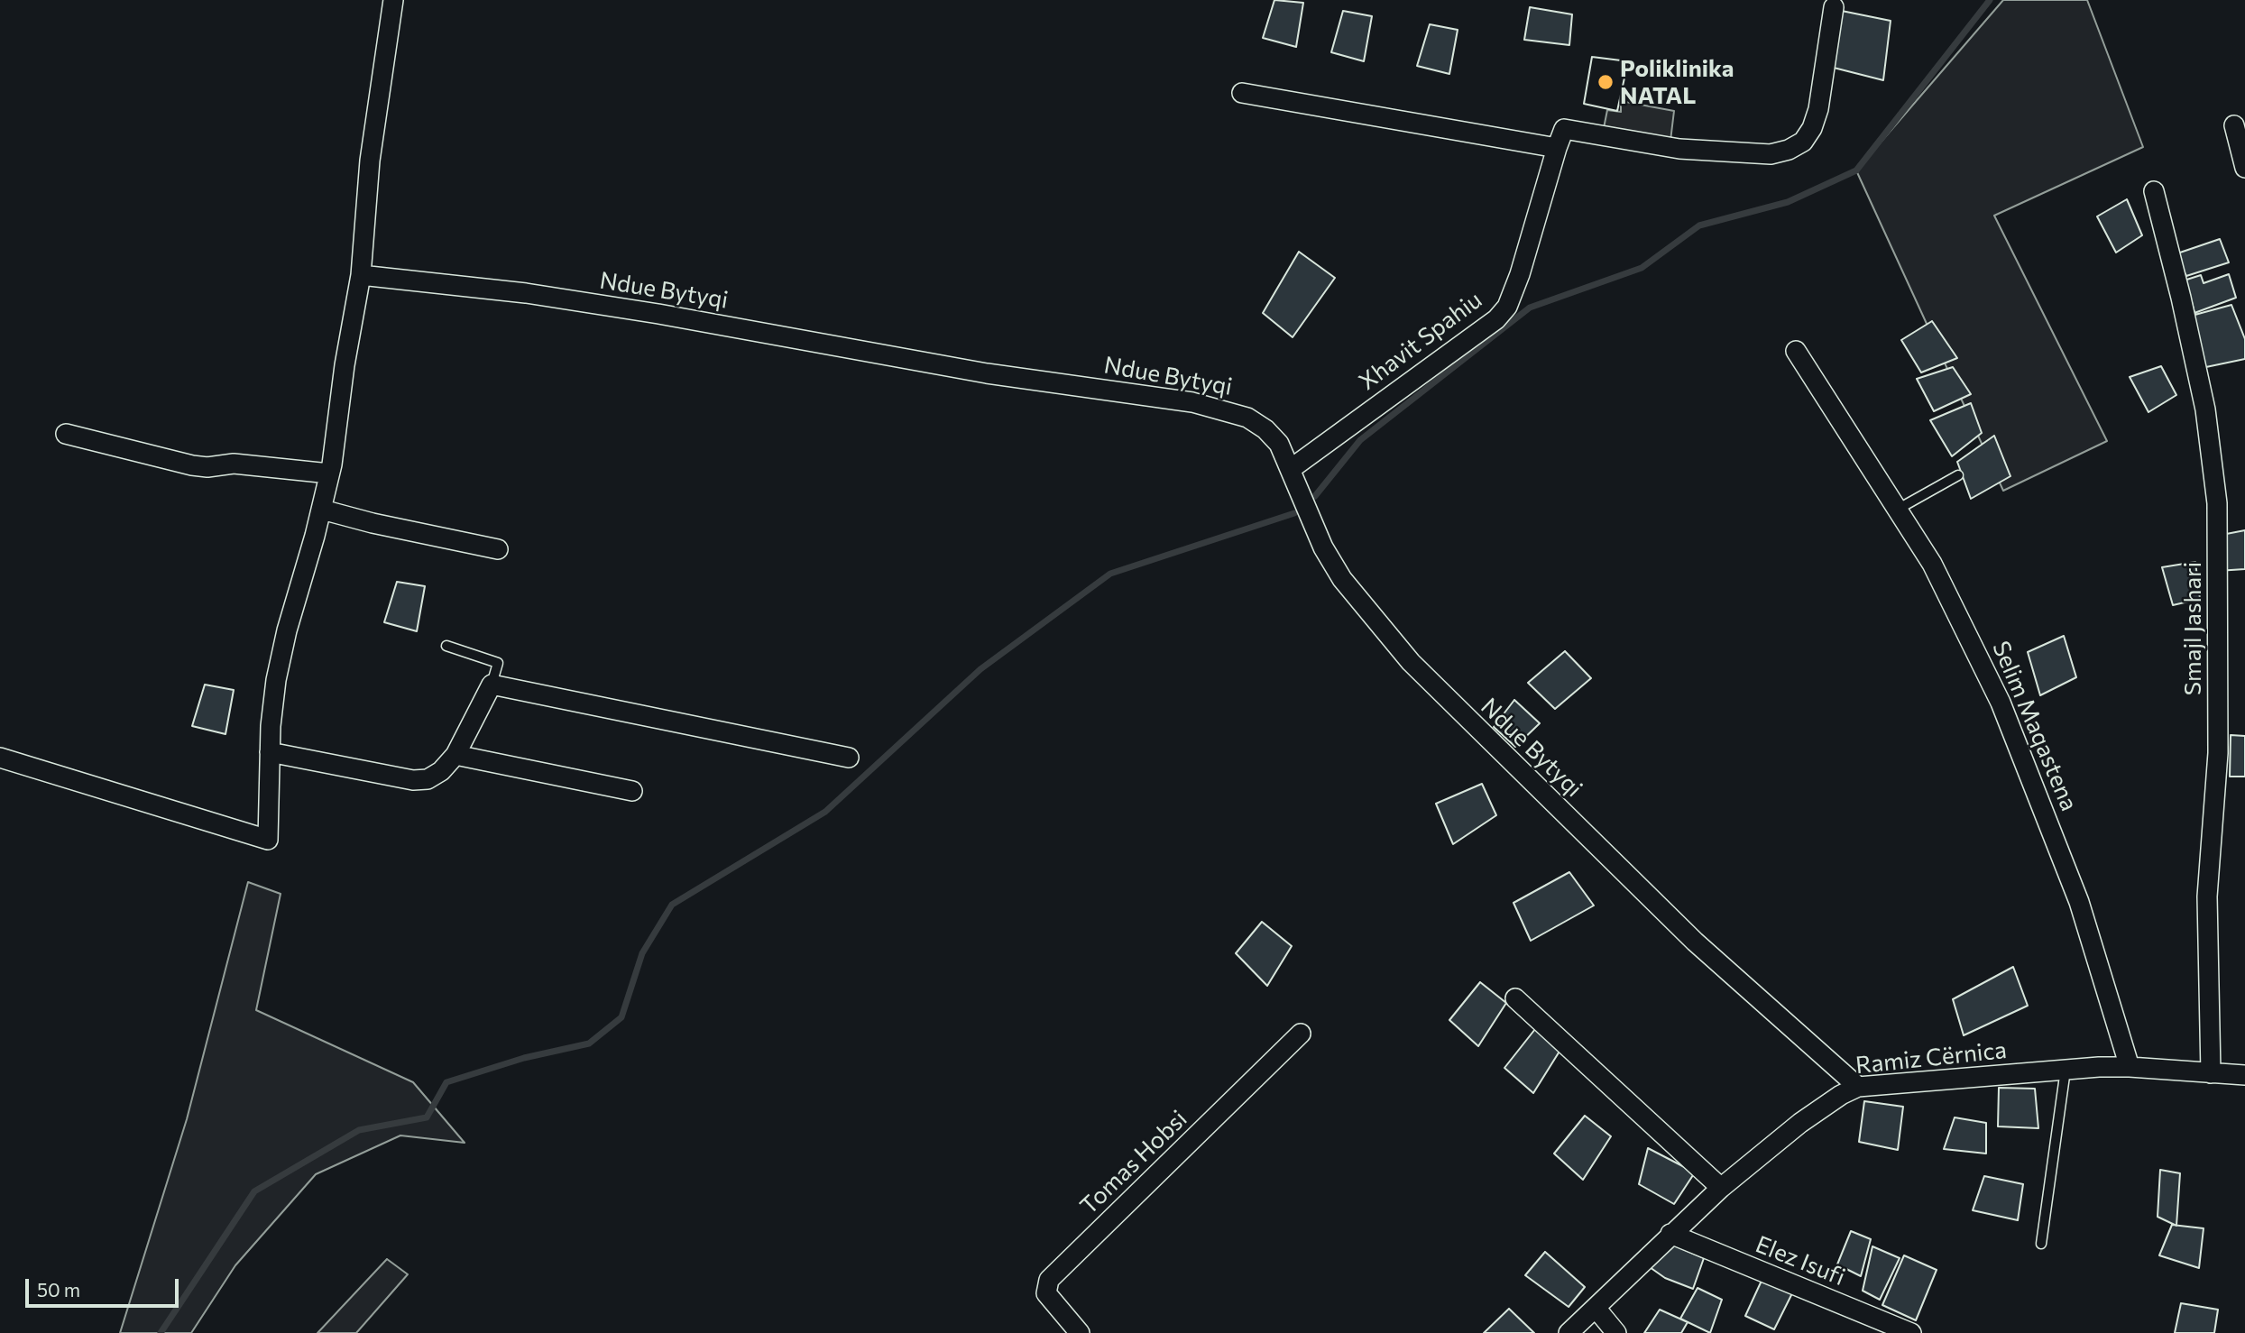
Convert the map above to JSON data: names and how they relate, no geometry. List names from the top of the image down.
{
  "streets": {
    "street": [
      "Ndue Bytyqi",
      "Xhavit Spahiu",
      "Smajl Jashari",
      "Selim Maqastena",
      "Ramiz Cërnica",
      "Tomas Hobsi",
      "Elez Isufi"
    ]
  },
  "crossings": [
    ["Ndue Bytyqi", "Xhavit Spahiu"],
    ["Ndue Bytyqi", "Ramiz Cërnica"],
    ["Smajl Jashari", "Ramiz Cërnica"],
    ["Selim Maqastena", "Ramiz Cërnica"],
    ["Ramiz Cërnica", "Elez Isufi"]
  ],
  "places": ["Poliklinika NATAL"],
  "scale_bar": "50 m"
}
